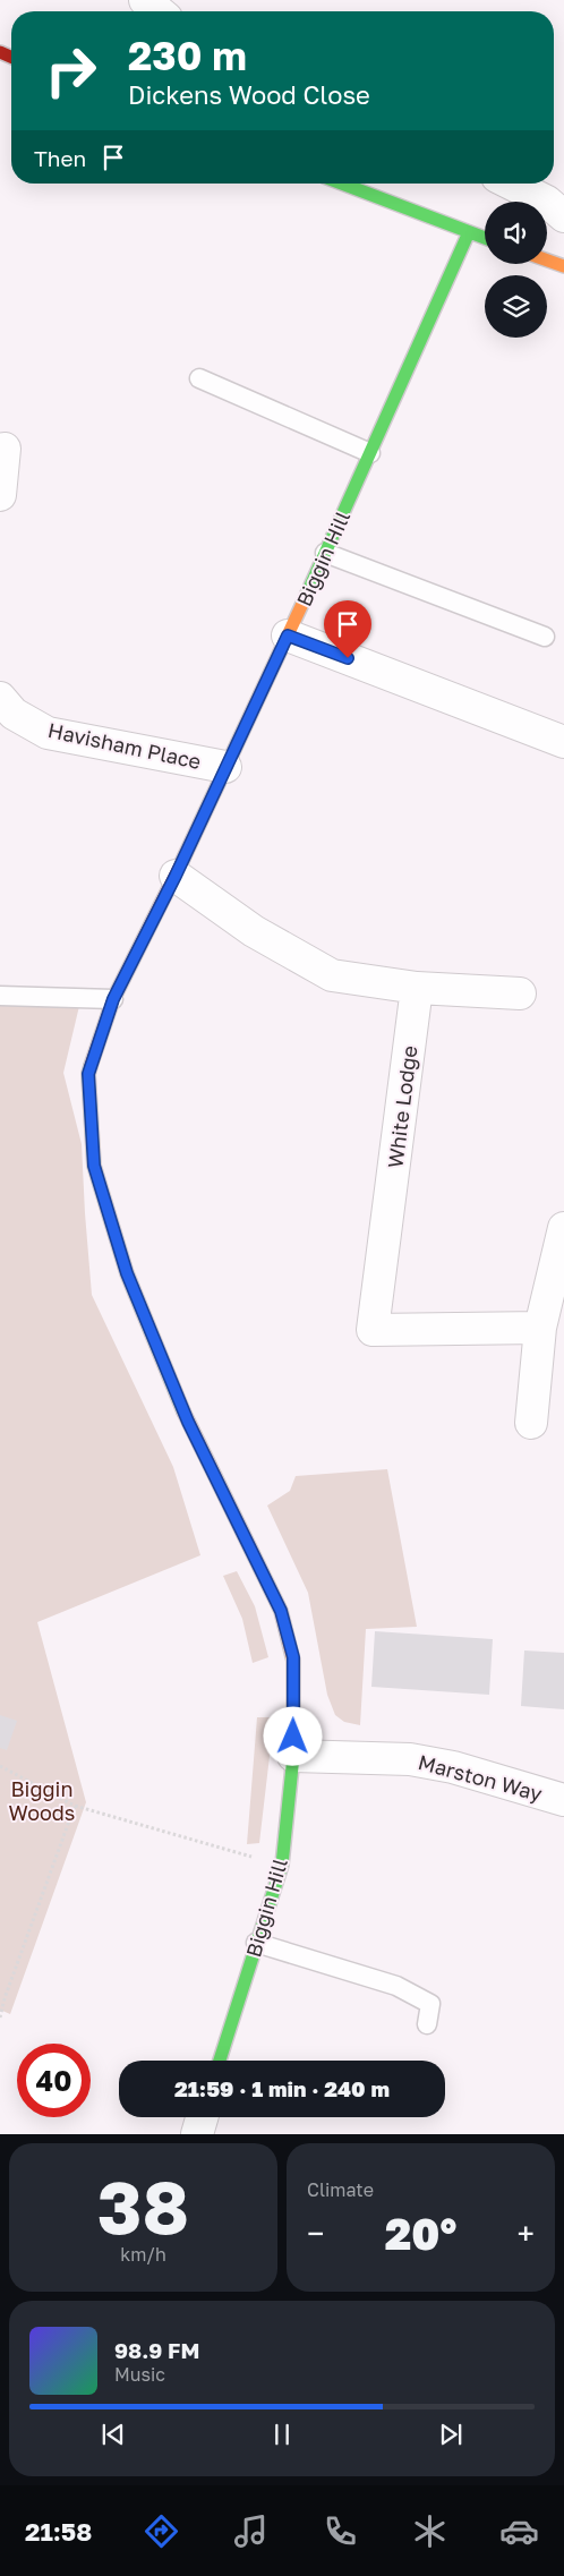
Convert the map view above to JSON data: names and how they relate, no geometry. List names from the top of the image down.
{
  "streets": {
    "street": [
      "Biggin Hill",
      "Havisham Place",
      "White Lodge",
      "Marston Way"
    ]
  },
  "crossings": [
    ["Biggin Hill", "Havisham Place"],
    ["Biggin Hill", "Marston Way"]
  ],
  "parks": ["Biggin Woods"],
  "page": {
    "turn": ["230 m", "Dickens Wood Close"],
    "then": "Then",
    "limit": "40",
    "trip": "21:59 · 1 min · 240 m",
    "tile": [
      ["38", "km/h"],
      "Climate"
    ],
    "heat": ["−", "20°", "+"],
    "song": ["98.9 FM", "Music"],
    "tabs": "21:58"
  }
}
